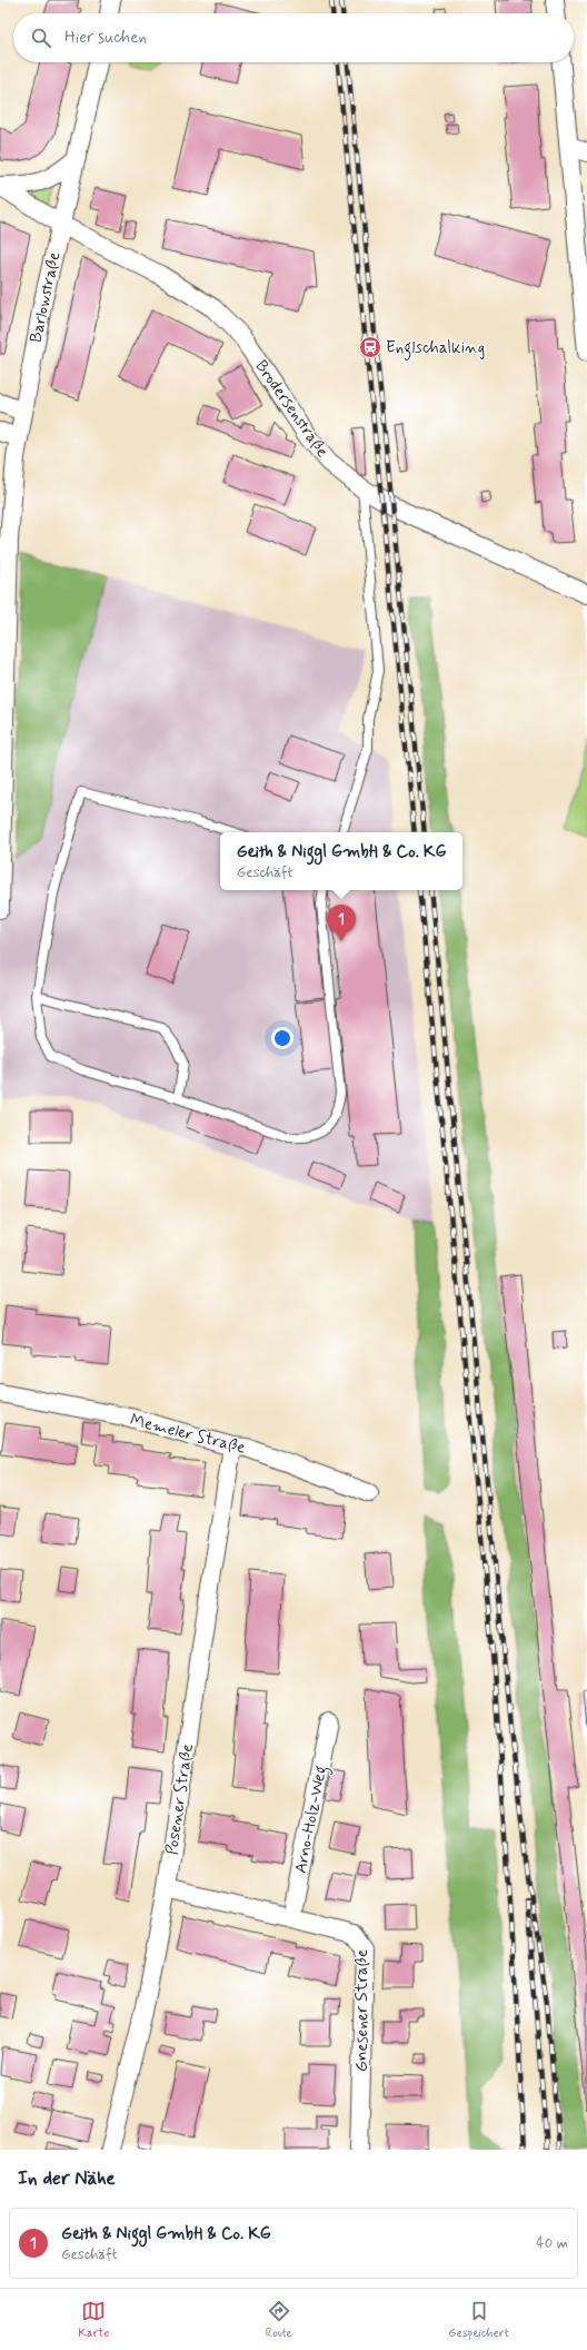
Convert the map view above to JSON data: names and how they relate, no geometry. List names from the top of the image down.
{
  "streets": {
    "street": [
      "Barlowstraße",
      "Brodersenstraße",
      "Memeler Straße",
      "Posener Straße",
      "Arno-Holz-Weg",
      "Gnesener Straße"
    ]
  },
  "crossings": [
    ["Barlowstraße", "Brodersenstraße"],
    ["Memeler Straße", "Posener Straße"],
    ["Posener Straße", "Gnesener Straße"],
    ["Arno-Holz-Weg", "Gnesener Straße"]
  ],
  "places": {
    "station": ["Englschalking"]
  },
  "page": {
    "search": "Hier suchen",
    "popup": ["Geith & Niggl GmbH & Co. KG", "Geschäft"],
    "pins": "1",
    "heading": "In der Nähe",
    "list": [
      {
        "mark": "1",
        "name": "Geith & Niggl GmbH & Co. KG",
        "note": "Geschäft",
        "value": "40 m"
      }
    ],
    "nav": ["Karte", "Route", "Gespeichert"]
  }
}
